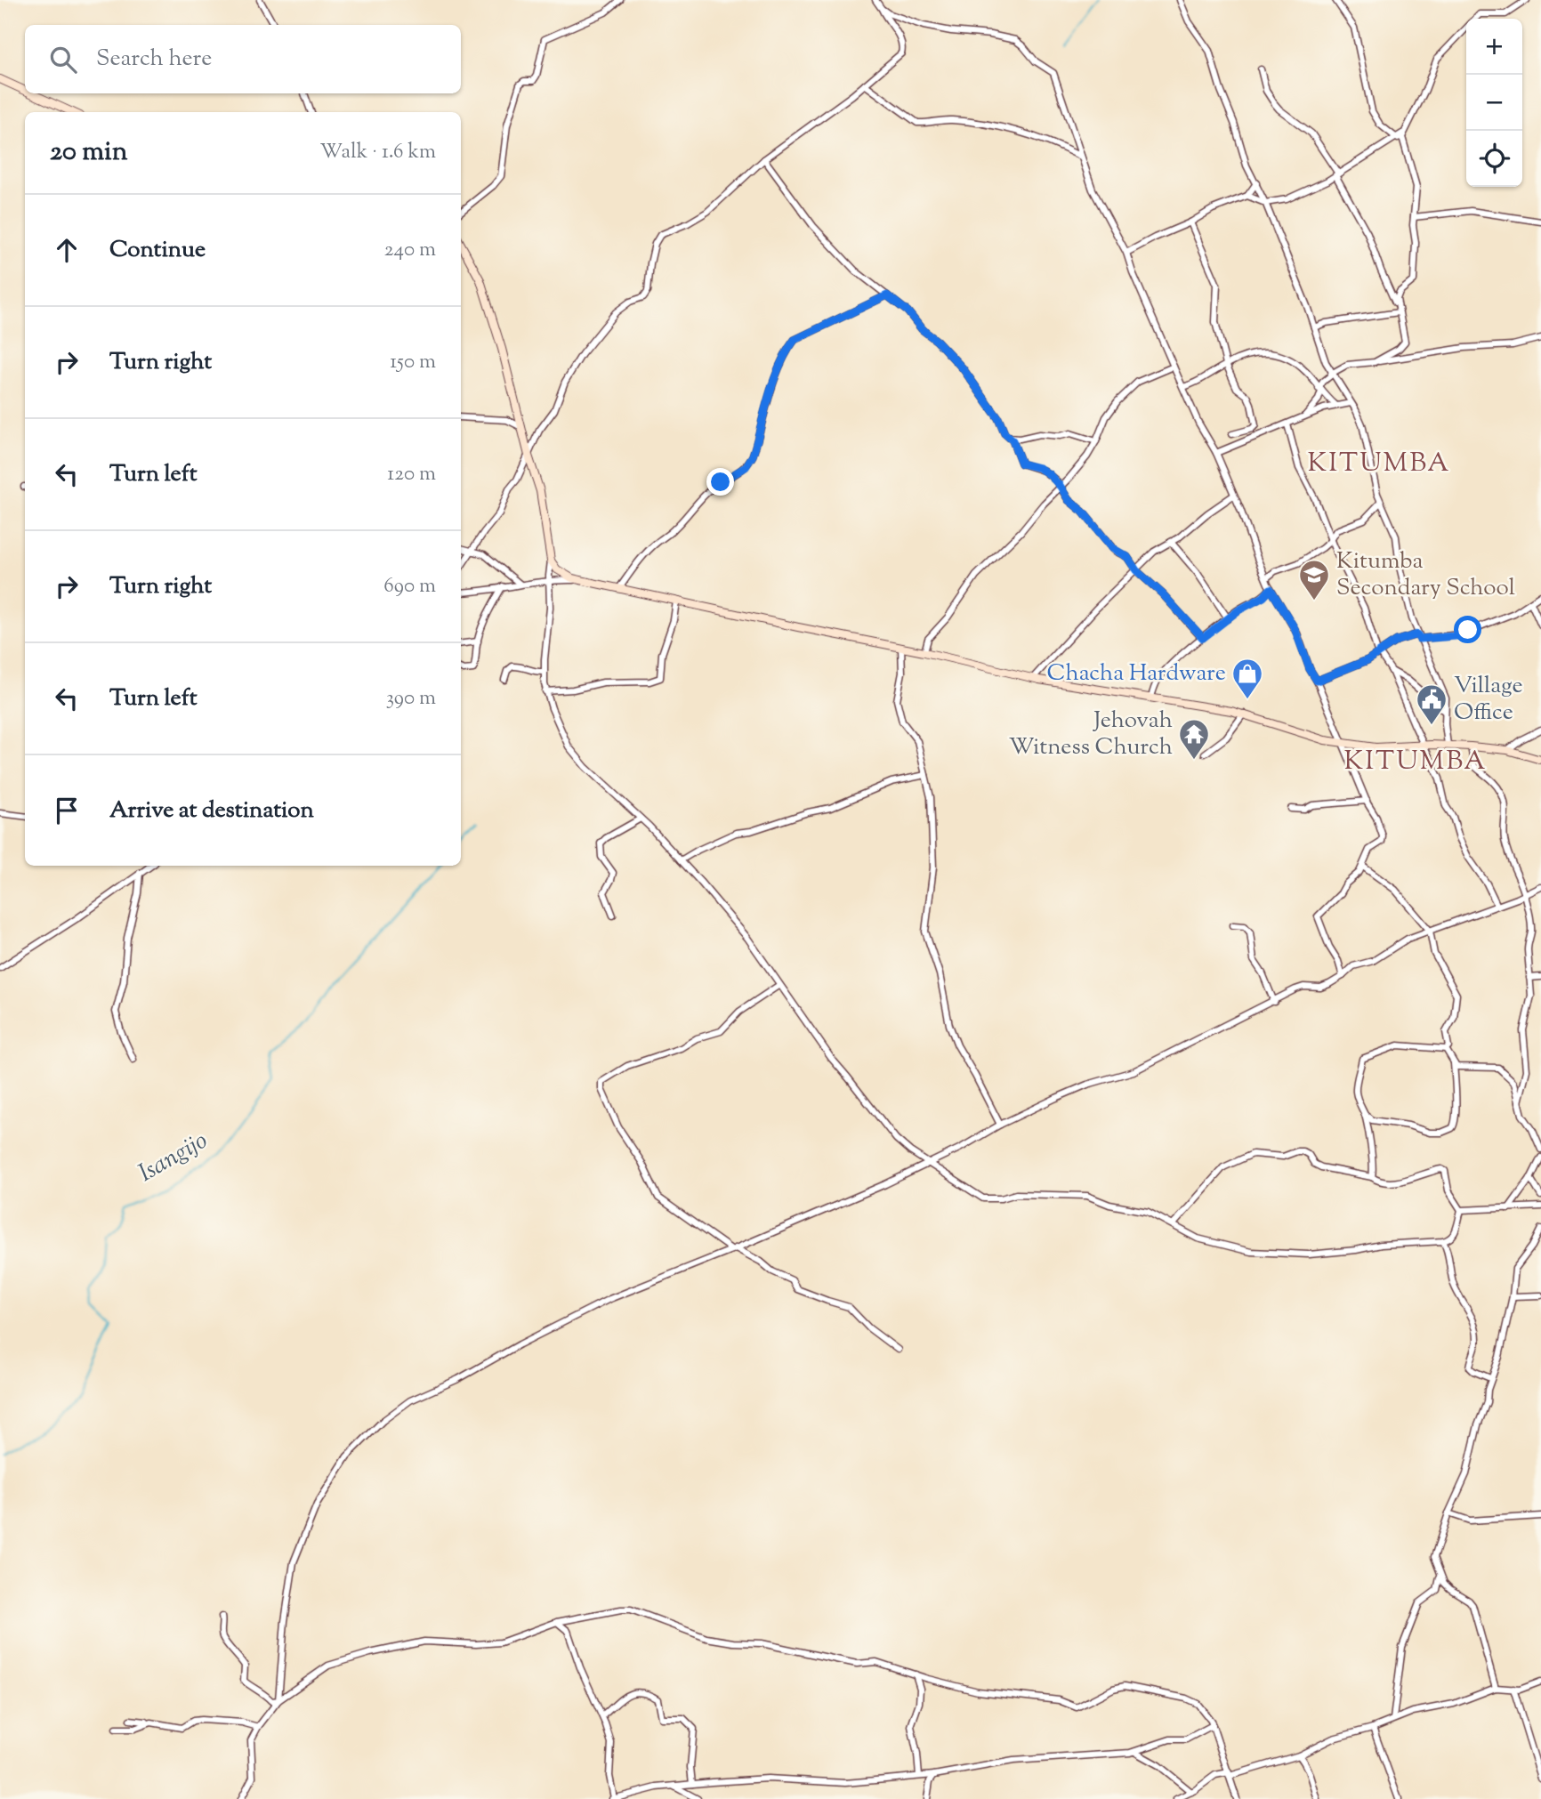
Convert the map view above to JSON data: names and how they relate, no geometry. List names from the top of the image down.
{
  "districts": ["KITUMBA", "KITUMBA"],
  "water": ["Isangijo"],
  "places": {
    "school or university": ["Kitumba Secondary School"],
    "shop": ["Chacha Hardware"],
    "public building": ["Village Office"],
    "temple": ["Jehovah Witness Church"]
  },
  "page": {
    "map_buttons": ["+", "−"],
    "search": "Search here",
    "heading": ["20 min", "Walk · 1.6 km"],
    "list": [
      ["Continue", "240 m"],
      ["Turn right", "150 m"],
      ["Turn left", "120 m"],
      ["Turn right", "690 m"],
      ["Turn left", "390 m"],
      "Arrive at destination"
    ]
  }
}
